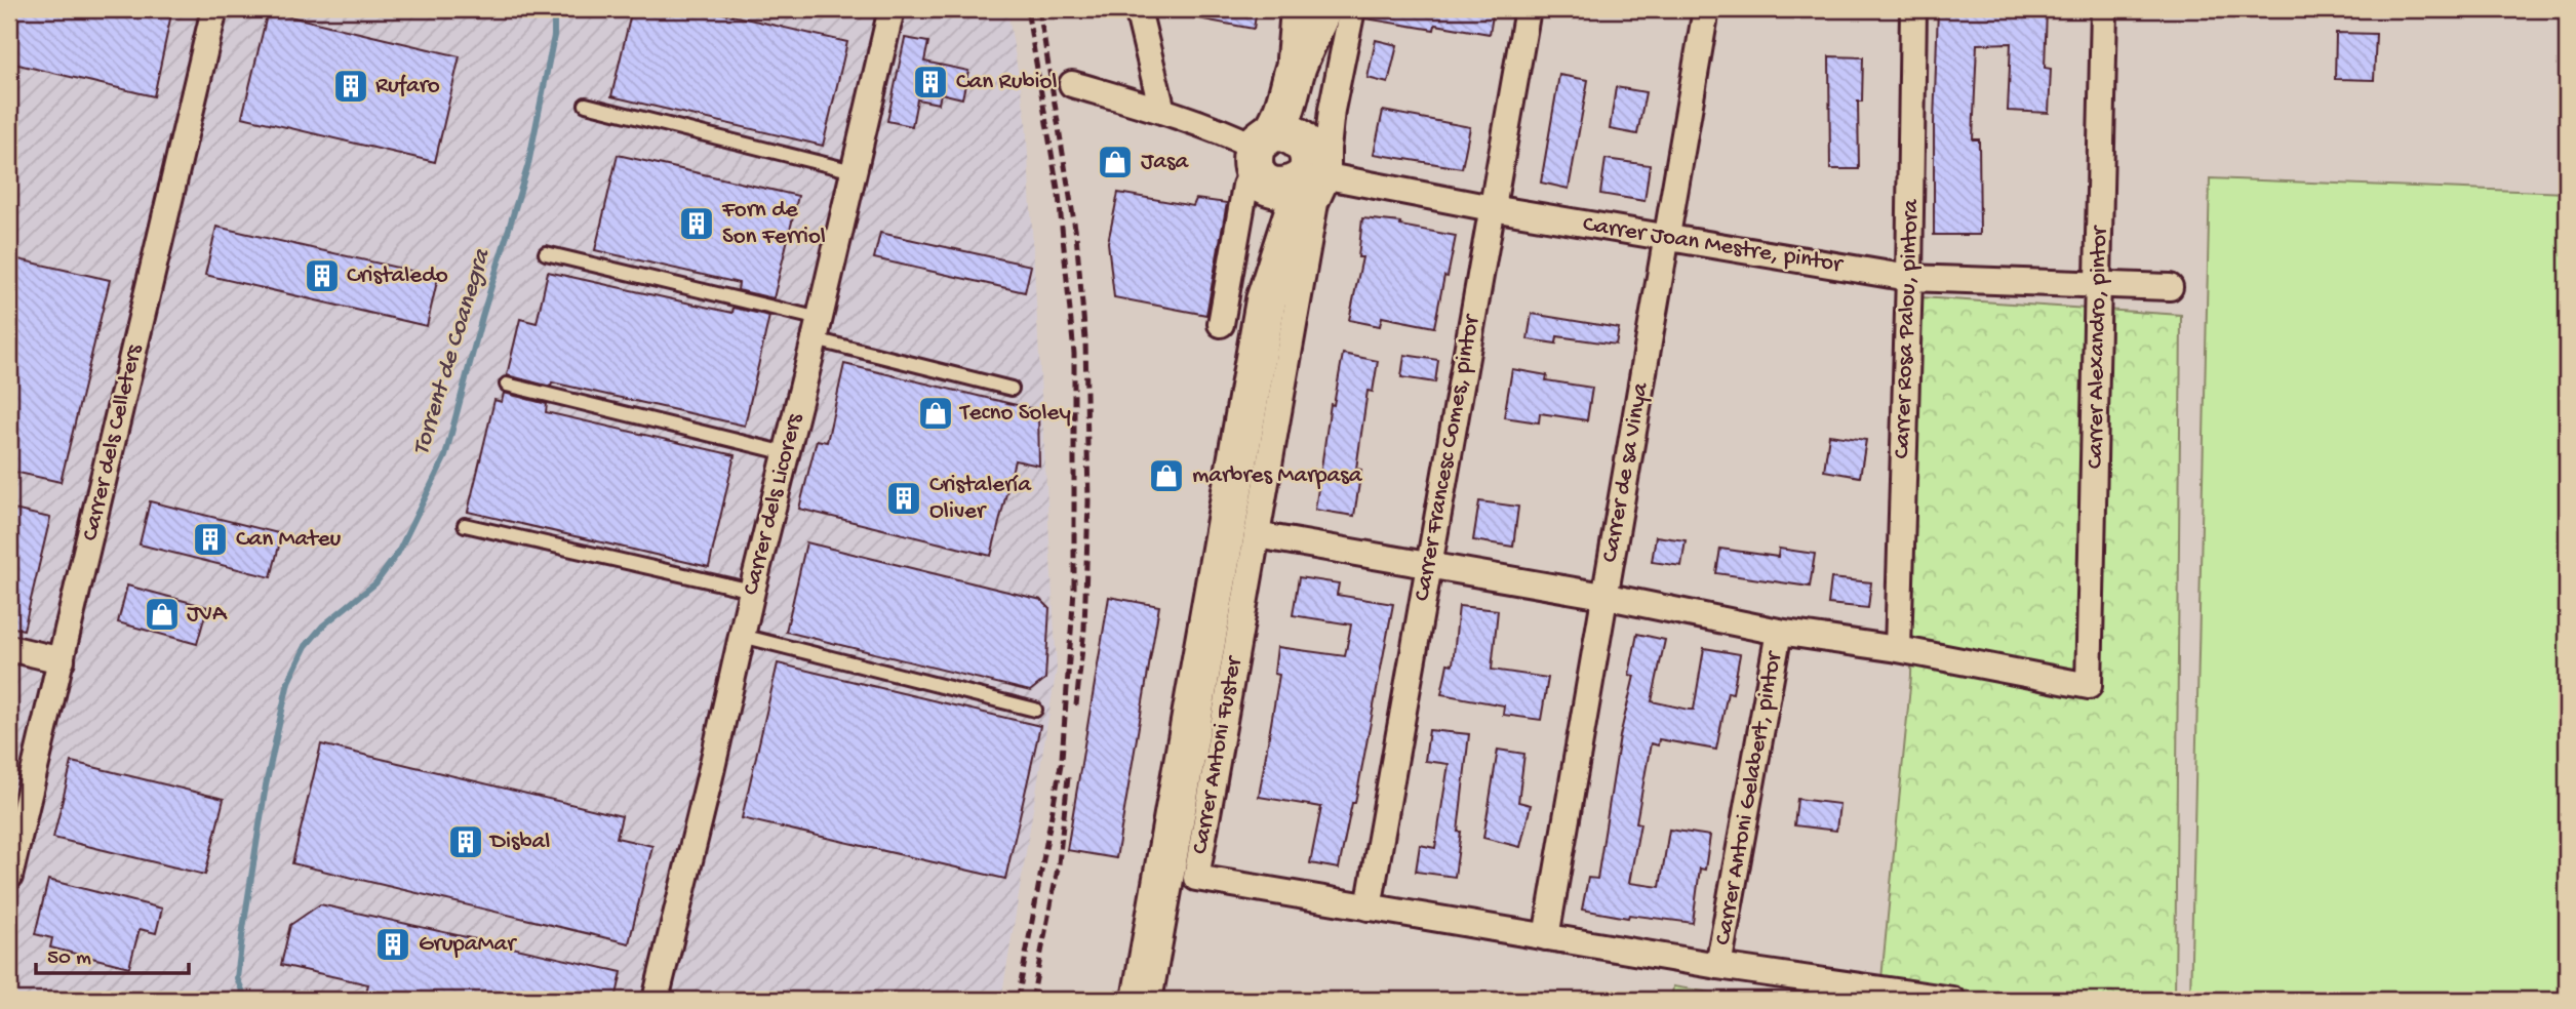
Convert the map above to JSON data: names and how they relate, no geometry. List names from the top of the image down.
{
  "streets": {
    "street": [
      "Carrer Joan Mestre, pintor",
      "Carrer Rosa Palou, pintora",
      "Carrer Alexandro, pintor",
      "Carrer dels Celleters",
      "Carrer Francesc Comes, pintor",
      "Carrer de sa Vinya",
      "Carrer dels Licorers",
      "Carrer Antoni Fuster",
      "Carrer Antoni Gelabert, pintor"
    ]
  },
  "crossings": [
    ["Carrer Joan Mestre, pintor", "Carrer Rosa Palou, pintora"],
    ["Carrer Joan Mestre, pintor", "Carrer Alexandro, pintor"],
    ["Carrer Joan Mestre, pintor", "Carrer Francesc Comes, pintor"],
    ["Carrer Joan Mestre, pintor", "Carrer de sa Vinya"],
    ["Carrer Joan Mestre, pintor", "Carrer Antoni Fuster"],
    ["Carrer Rosa Palou, pintora", "Carrer Alexandro, pintor"],
    ["Carrer Francesc Comes, pintor", "Carrer Antoni Fuster"],
    ["Carrer de sa Vinya", "Carrer Antoni Fuster"],
    ["Carrer Antoni Fuster", "Carrer Antoni Gelabert, pintor"]
  ],
  "water": ["Torrent de Coanegra"],
  "places": {
    "building": [
      "Can Rubiol",
      "Rufaro",
      "Forn de Son Ferriol",
      "Cristaledo",
      "Cristalería Oliver",
      "Can Mateu",
      "Disbal",
      "GrupaMar"
    ],
    "shop": [
      "Jasa",
      "Tecno Soley",
      "marbres Marpasa",
      "JVA"
    ]
  },
  "scale_bar": "50 m"
}
